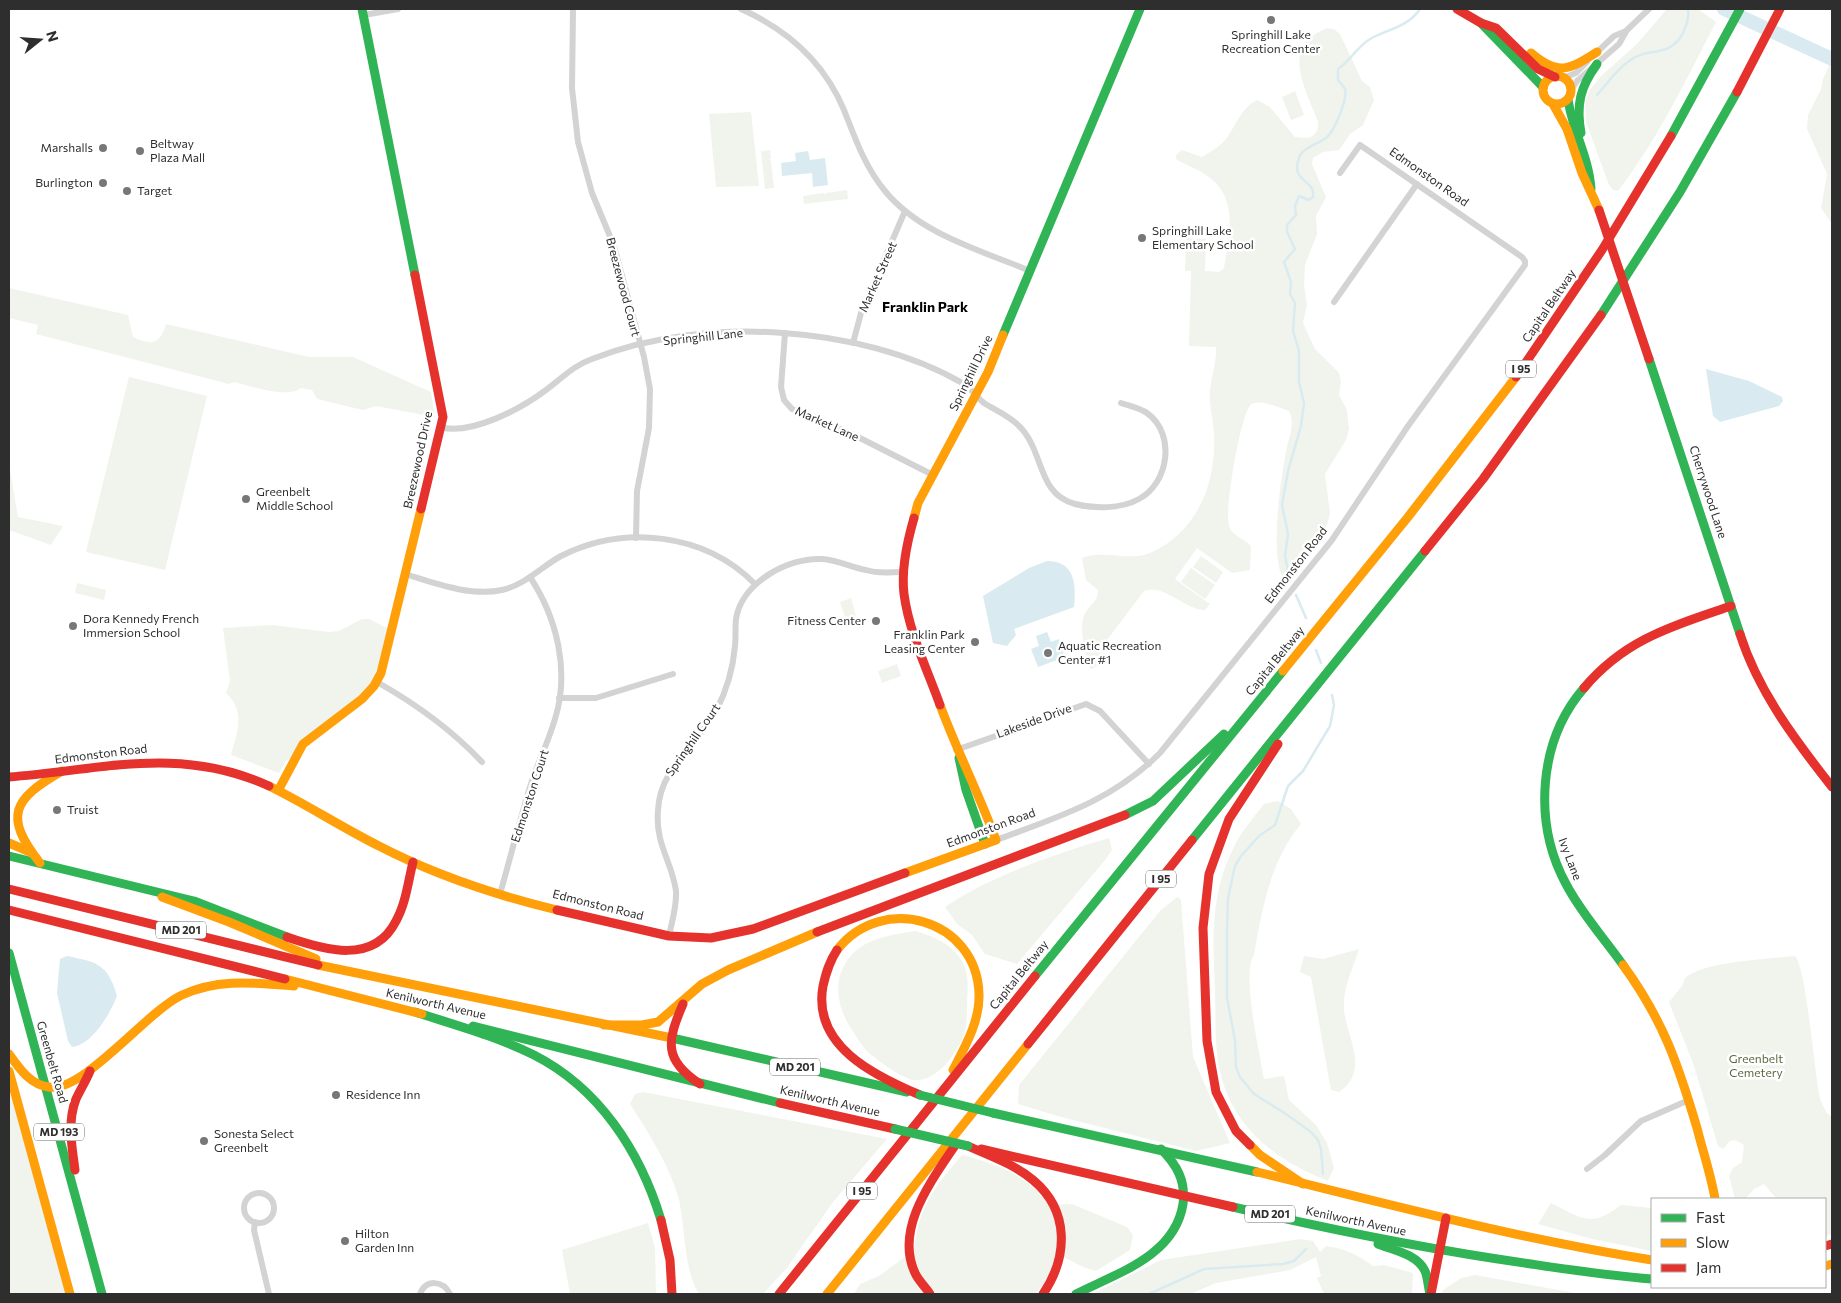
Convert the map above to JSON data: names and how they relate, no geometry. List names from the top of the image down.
{
  "streets": {
    "main road": [
      "Edmonston Road",
      "Capital Beltway",
      "I 95",
      "Springhill Drive",
      "Breezewood Drive",
      "Cherrywood Lane",
      "Ivy Lane",
      "MD 201",
      "Kenilworth Avenue",
      "Greenbelt Road",
      "MD 193"
    ],
    "street": [
      "Market Street",
      "Breezewood Court",
      "Springhill Lane",
      "Market Lane",
      "Lakeside Drive",
      "Springhill Court",
      "Edmonston Court"
    ]
  },
  "crossings": [
    ["Edmonston Road", "Springhill Drive"],
    ["Edmonston Road", "Breezewood Drive"],
    ["Edmonston Road", "Lakeside Drive"],
    ["Edmonston Road", "Springhill Court"],
    ["Edmonston Road", "Edmonston Court"],
    ["Market Street", "Springhill Lane"],
    ["Breezewood Court", "Springhill Lane"],
    ["Springhill Lane", "Springhill Drive"],
    ["Springhill Lane", "Market Lane"],
    ["Springhill Lane", "Breezewood Drive"],
    ["Springhill Drive", "Market Lane"],
    ["Springhill Drive", "Lakeside Drive"],
    ["Springhill Drive", "Springhill Court"],
    ["Cherrywood Lane", "Ivy Lane"]
  ],
  "districts": ["Franklin Park"],
  "parks": ["Greenbelt Cemetery"],
  "places": [
    "Springhill Lake Recreation Center",
    "Marshalls",
    "Beltway Plaza Mall",
    "Burlington",
    "Target",
    "Springhill Lake Elementary School",
    "Greenbelt Middle School",
    "Fitness Center",
    "Dora Kennedy French Immersion School",
    "Franklin Park Leasing Center",
    "Aquatic Recreation Center #1",
    "Truist",
    "Residence Inn",
    "Sonesta Select Greenbelt",
    "Hilton Garden Inn"
  ],
  "legend": ["Fast", "Slow", "Jam"],
  "north": "right"
}
